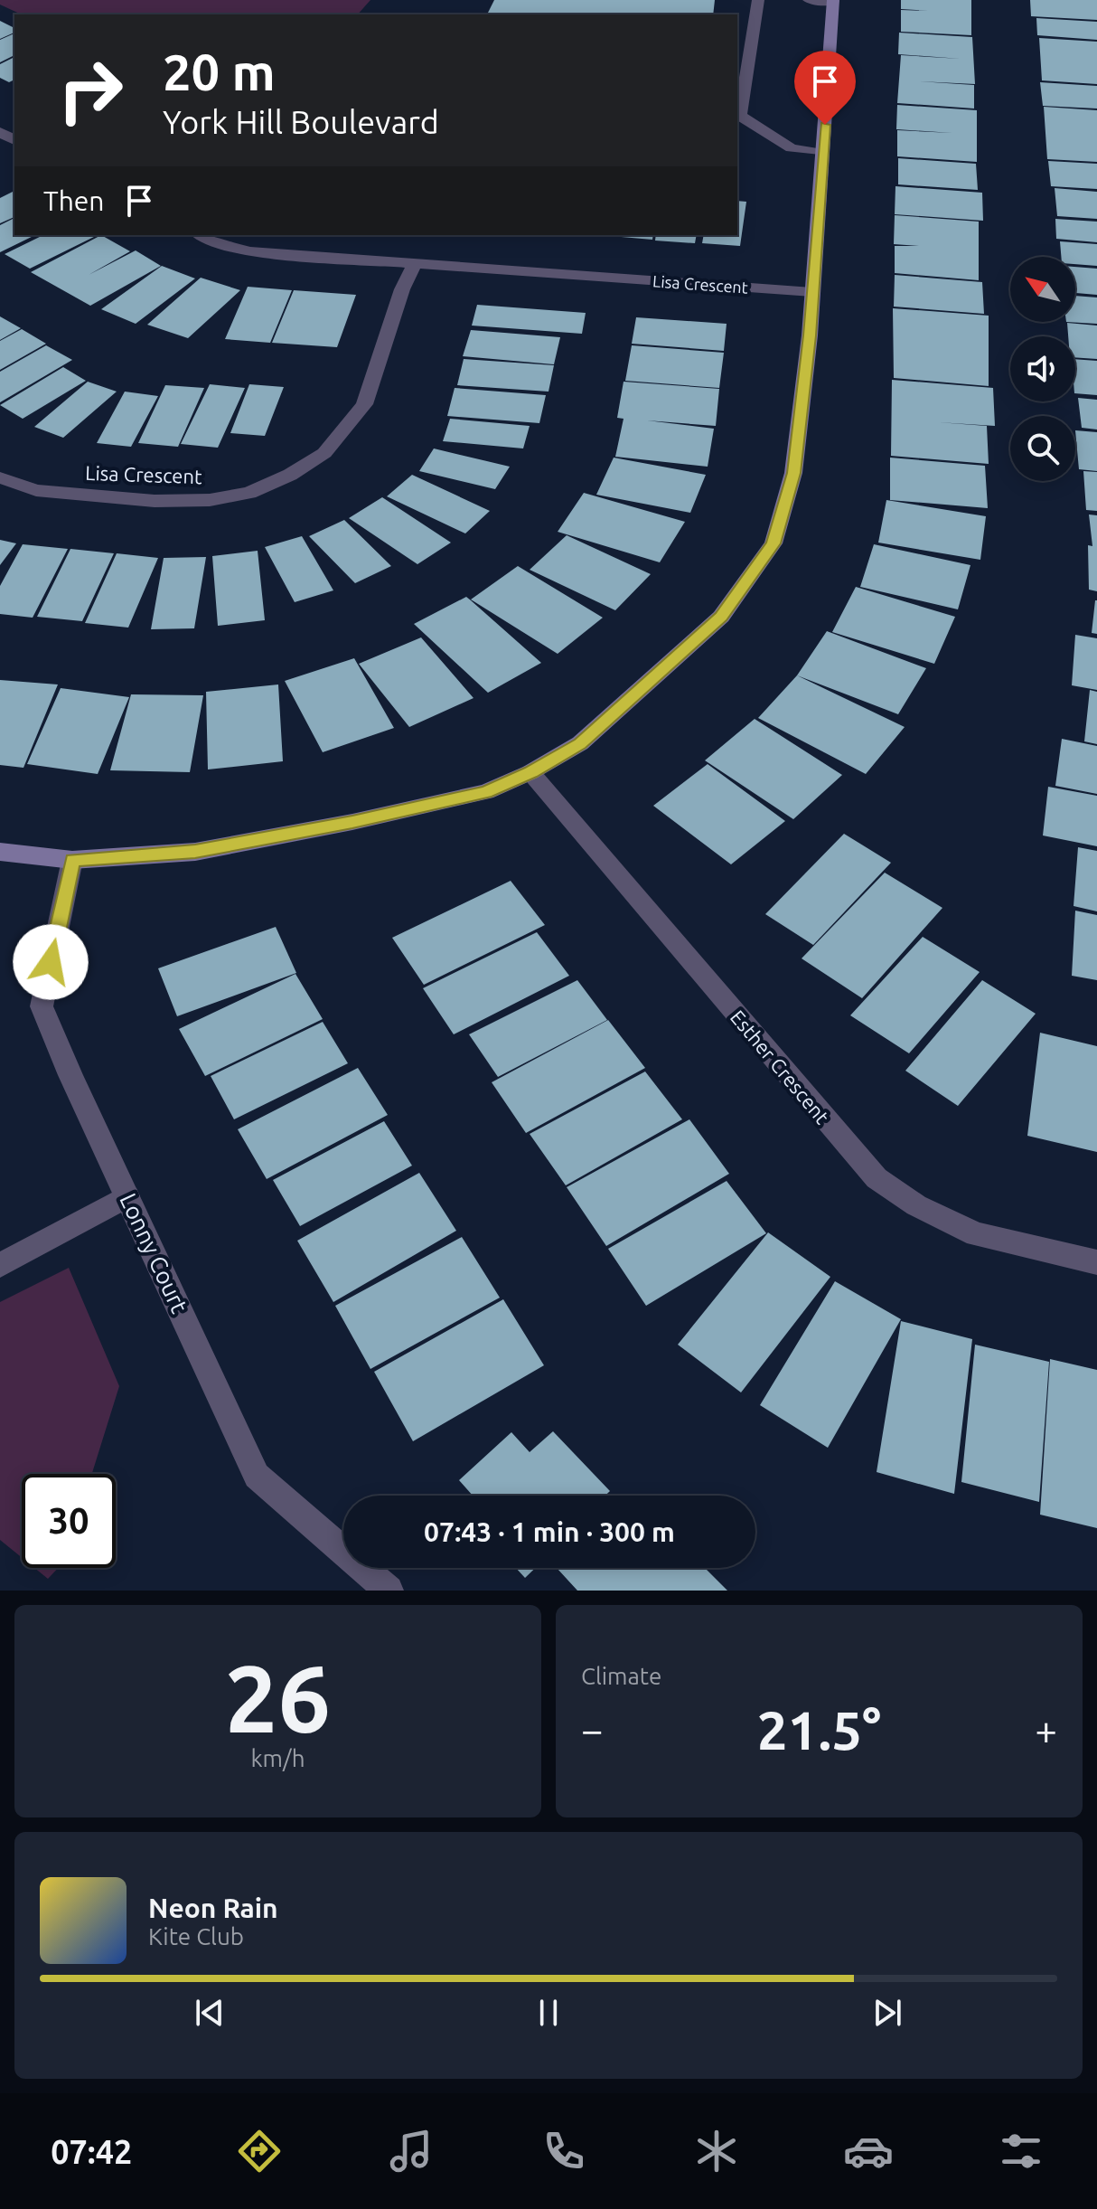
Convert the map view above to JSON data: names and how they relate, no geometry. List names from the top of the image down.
{
  "streets": {
    "street": ["Lisa Crescent", "Esther Crescent", "Lonny Court"]
  },
  "north": "top left",
  "page": {
    "turn": ["20 m", "York Hill Boulevard"],
    "then": "Then",
    "limit": "30",
    "trip": "07:43 · 1 min · 300 m",
    "tile": [
      ["26", "km/h"],
      "Climate"
    ],
    "heat": ["−", "21.5°", "+"],
    "song": ["Neon Rain", "Kite Club"],
    "tabs": "07:42"
  }
}
